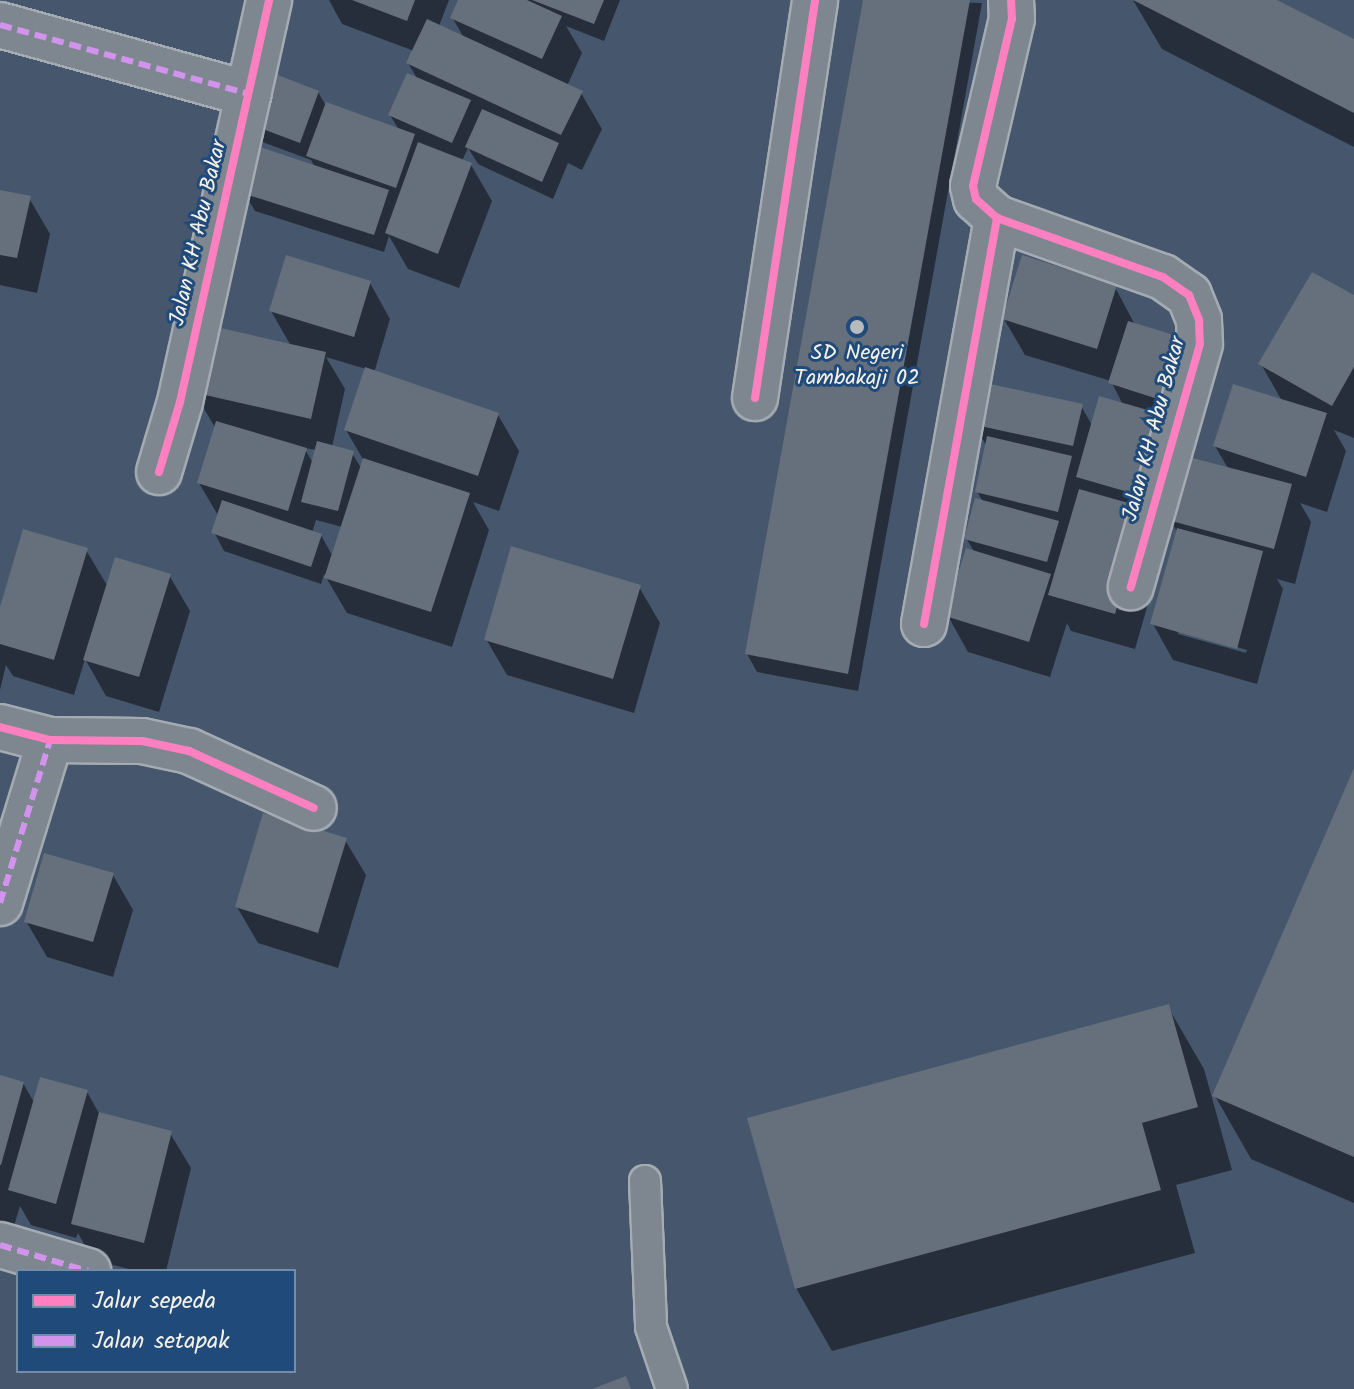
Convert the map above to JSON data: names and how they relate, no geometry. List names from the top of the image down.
{
  "streets": {
    "street": ["Jalan KH Abu Bakar"]
  },
  "places": ["SD Negeri Tambakaji 02"],
  "legend": ["Jalur sepeda", "Jalan setapak"]
}
